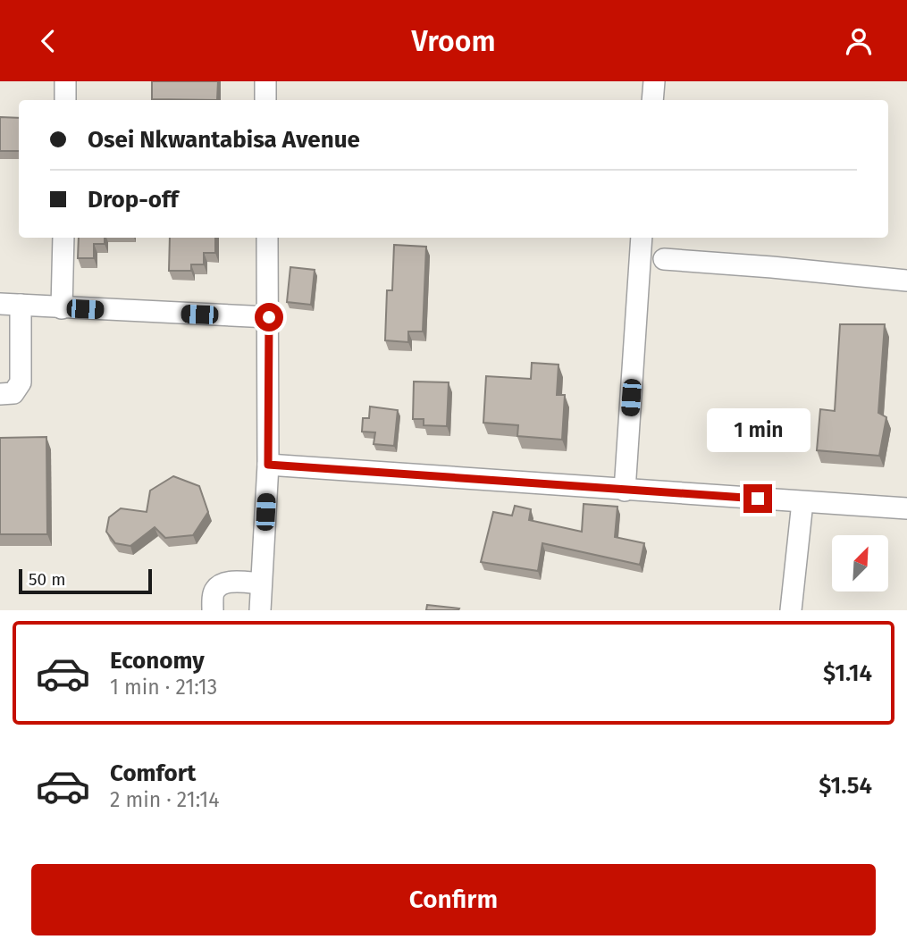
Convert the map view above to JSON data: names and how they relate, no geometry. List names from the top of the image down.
{
  "scale_bar": "50 m",
  "north": "top right",
  "page": {
    "header": "Vroom",
    "banner": ["Osei Nkwantabisa Avenue", "Drop-off"],
    "bubble": "1 min",
    "scale": "50 m",
    "list": [
      {
        "name": "Economy",
        "note": "1 min · 21:13",
        "value": "$1.14"
      },
      {
        "name": "Comfort",
        "note": "2 min · 21:14",
        "value": "$1.54"
      }
    ],
    "buttons": "Confirm"
  }
}
